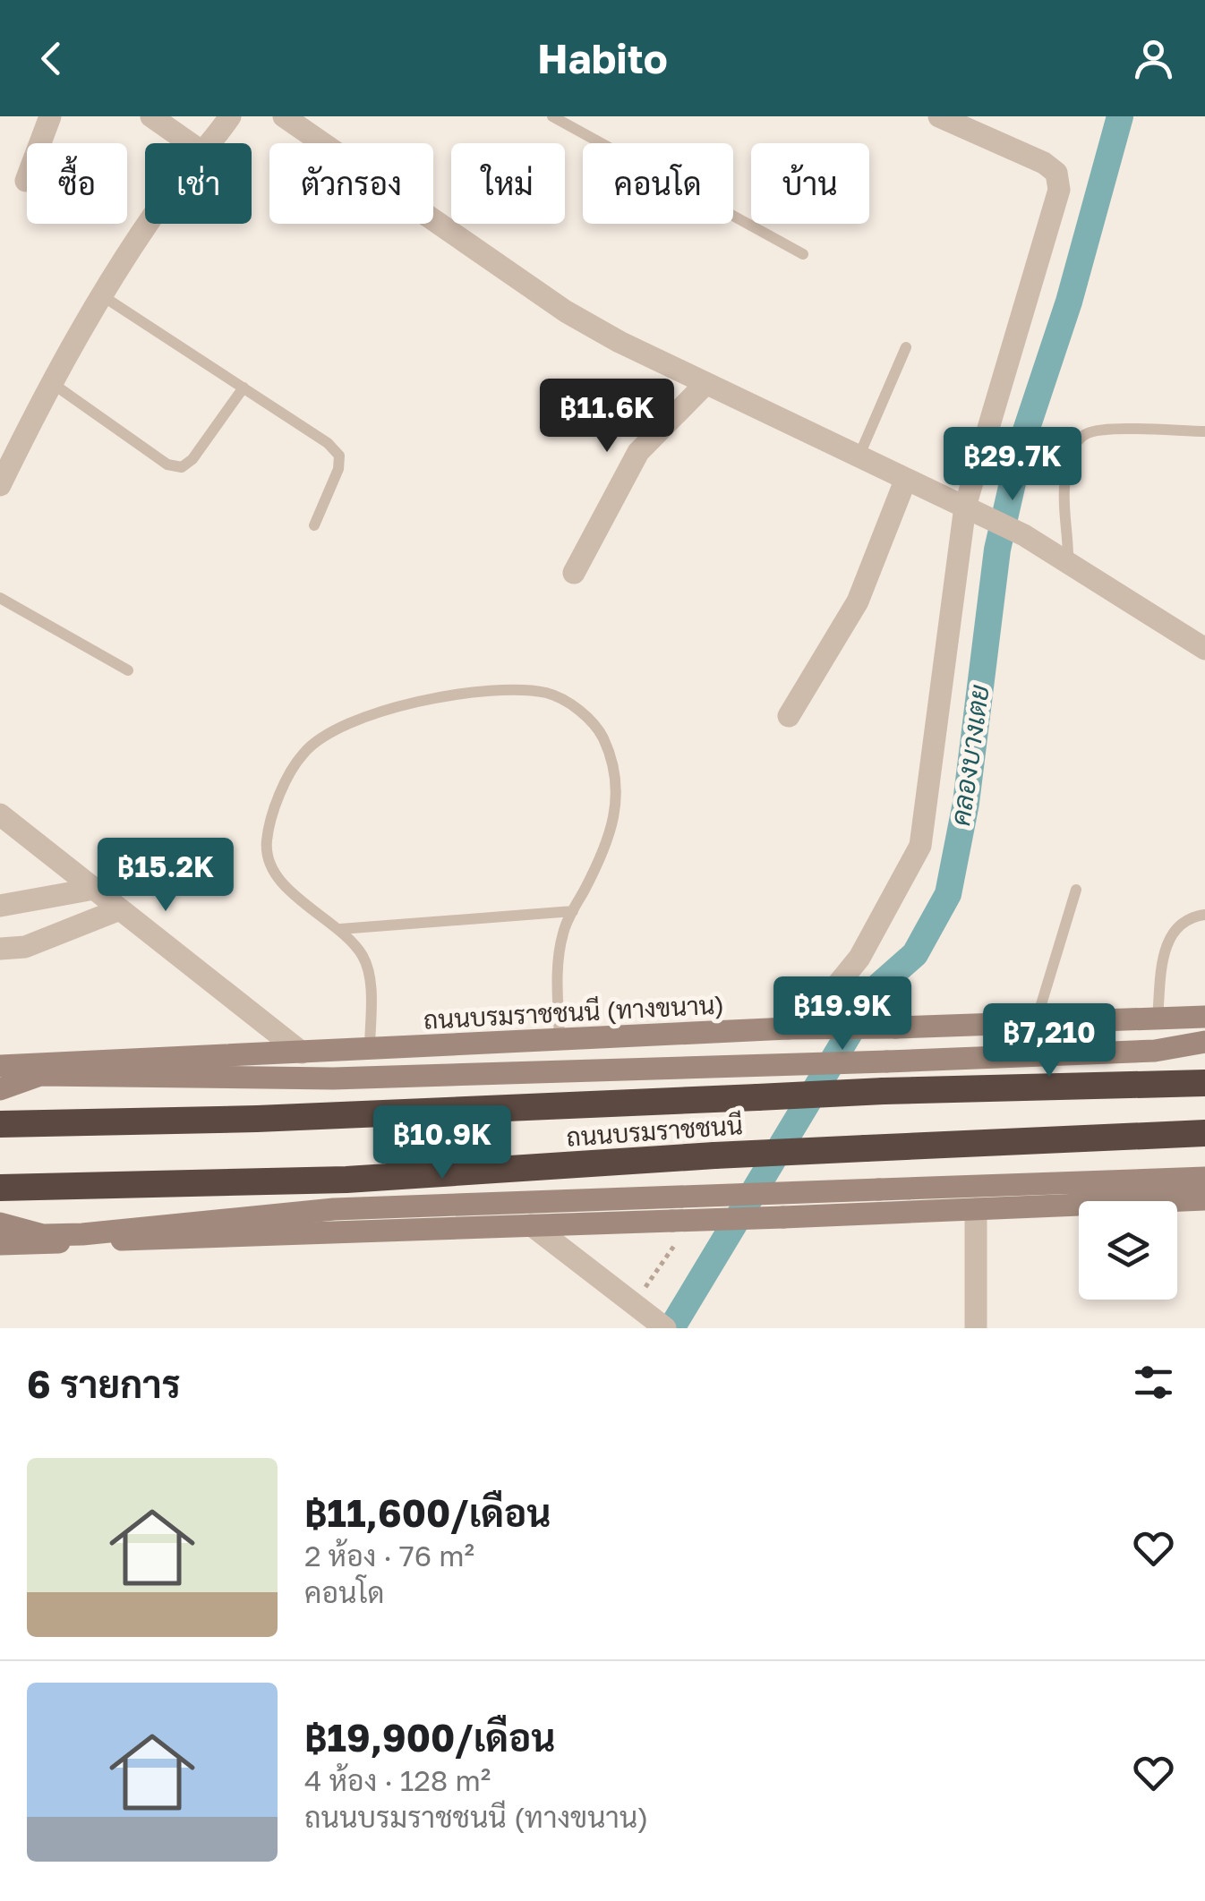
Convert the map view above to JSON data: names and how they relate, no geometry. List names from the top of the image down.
{
  "streets": {
    "highway": ["ถนนบรมราชชนนี"],
    "main road": ["ถนนบรมราชชนนี (ทางขนาน)"]
  },
  "water": ["คลองบางเตย"],
  "page": {
    "header": "Habito",
    "chip": [
      "ซื้อ",
      "เช่า",
      "ตัวกรอง",
      "ใหม่",
      "คอนโด",
      "บ้าน"
    ],
    "price": [
      "฿11.6K",
      "฿29.7K",
      "฿15.2K",
      "฿19.9K",
      "฿7,210",
      "฿10.9K"
    ],
    "heading": "6 รายการ",
    "list": [
      {
        "name": "฿11,600/เดือน",
        "note": "2 ห้อง · 76 m² · คอนโด"
      },
      {
        "name": "฿19,900/เดือน",
        "note": "4 ห้อง · 128 m² · ถนนบรมราชชนนี (ทางขนาน)"
      }
    ]
  }
}
